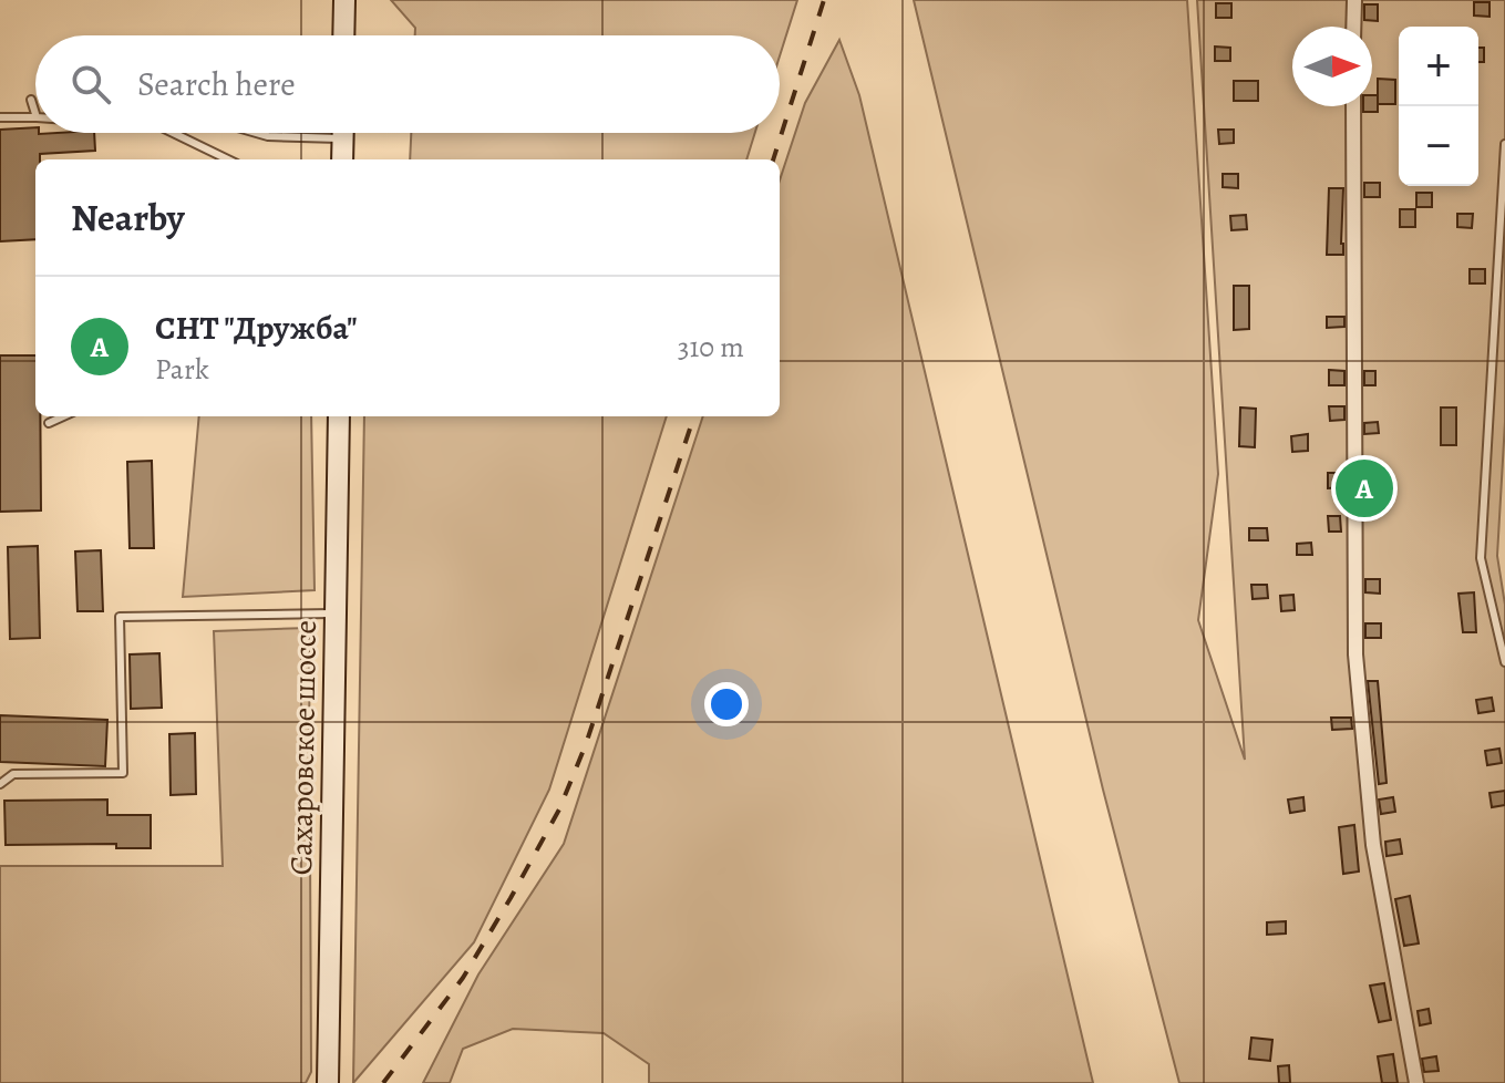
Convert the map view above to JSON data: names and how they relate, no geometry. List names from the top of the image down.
{
  "streets": {
    "main road": ["Сахаровское шоссе"]
  },
  "north": "right",
  "page": {
    "map_buttons": ["+", "−"],
    "search": "Search here",
    "heading": "Nearby",
    "list": [
      {
        "mark": "A",
        "name": "СНТ \"Дружба\"",
        "note": "Park",
        "value": "310 m"
      }
    ],
    "pins": "A"
  }
}
